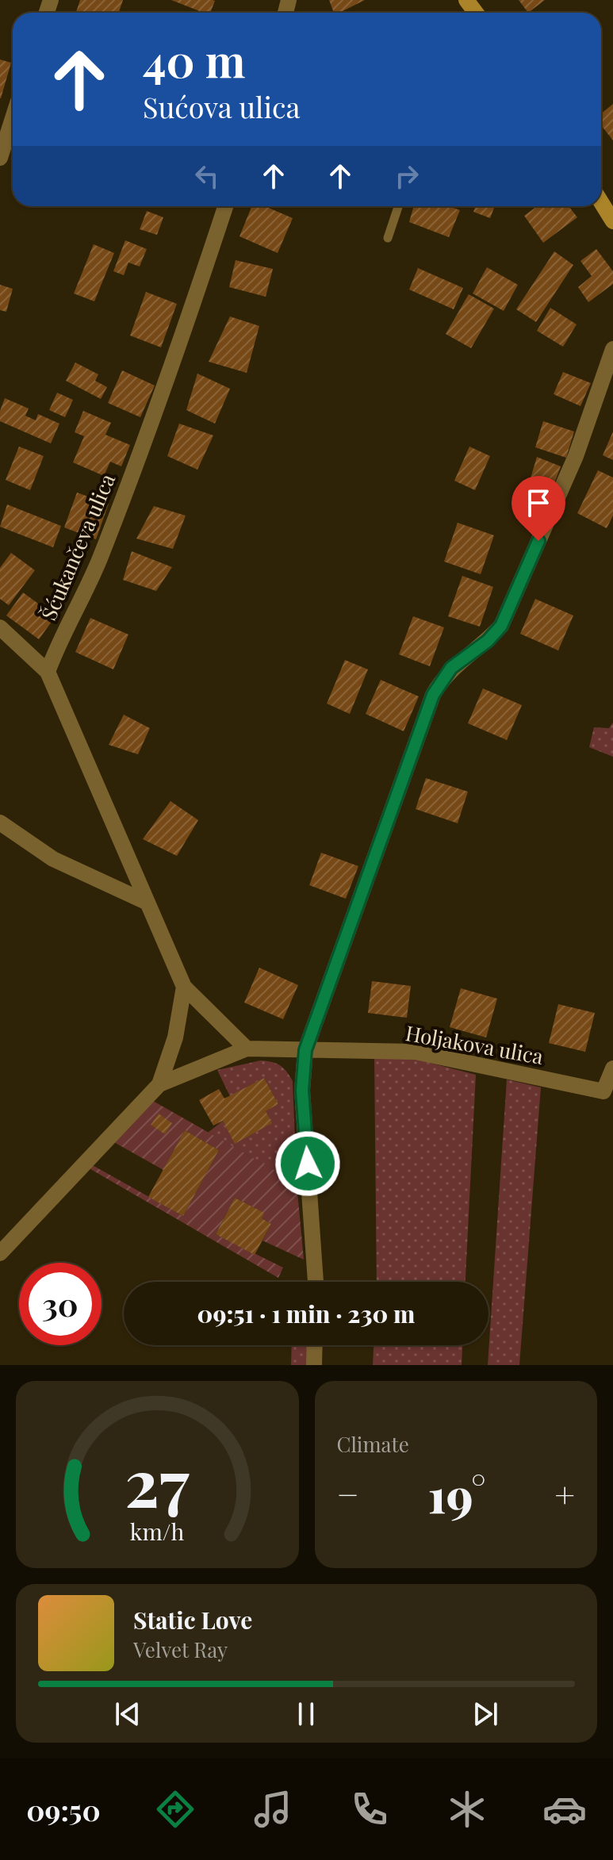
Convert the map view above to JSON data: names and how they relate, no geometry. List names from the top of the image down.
{
  "streets": {
    "street": ["Šćukančeva ulica", "Holjakova ulica"]
  },
  "page": {
    "turn": ["40 m", "Sućova ulica"],
    "limit": "30",
    "trip": "09:51 · 1 min · 230 m",
    "tile": "Climate",
    "heat": ["−", "19°", "+"],
    "song": ["Static Love", "Velvet Ray"],
    "tabs": "09:50",
    "gauge": ["27", "km/h"]
  }
}
